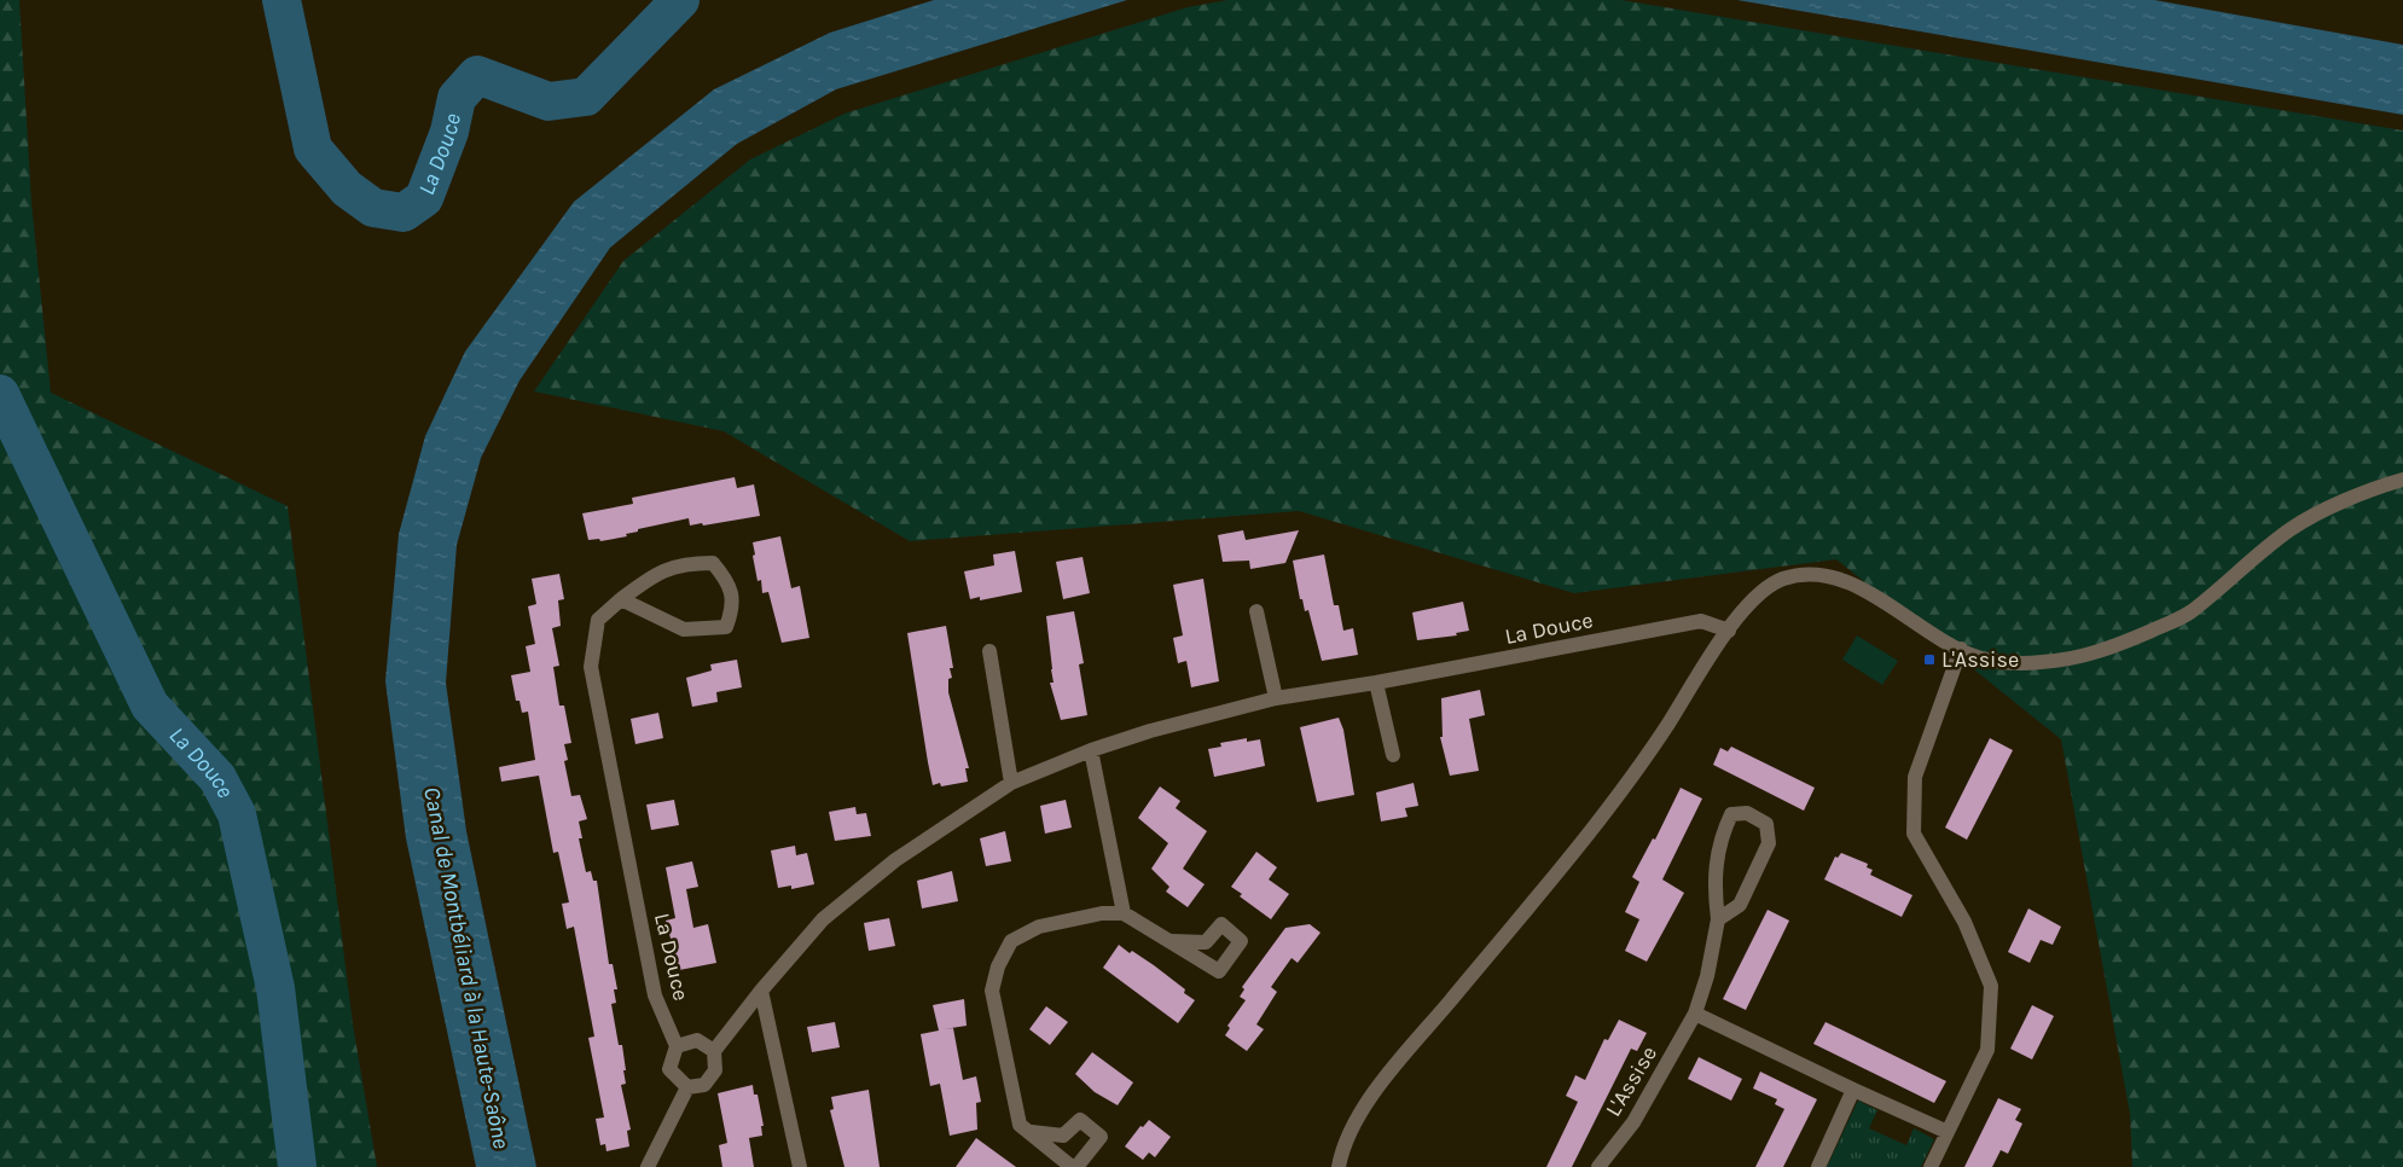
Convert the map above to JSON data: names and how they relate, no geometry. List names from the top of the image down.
{
  "streets": {
    "street": ["La Douce", "L'Assise"]
  },
  "water": ["La Douce", "Canal de Montbéliard à la Haute-Saône"],
  "places": {
    "transit": ["L'Assise"]
  }
}
